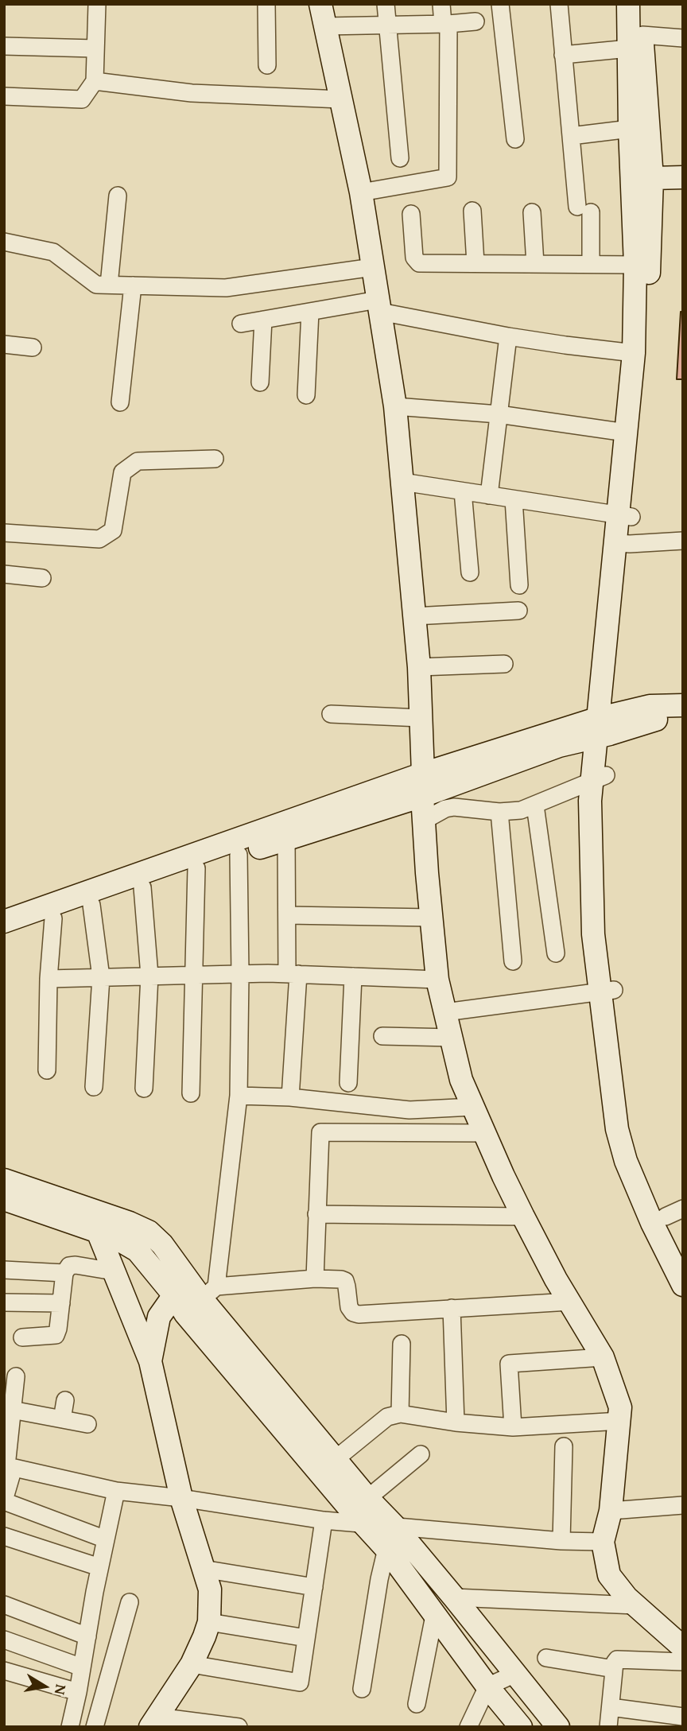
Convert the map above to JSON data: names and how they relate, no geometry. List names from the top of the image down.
{
  "north": "right"
}
